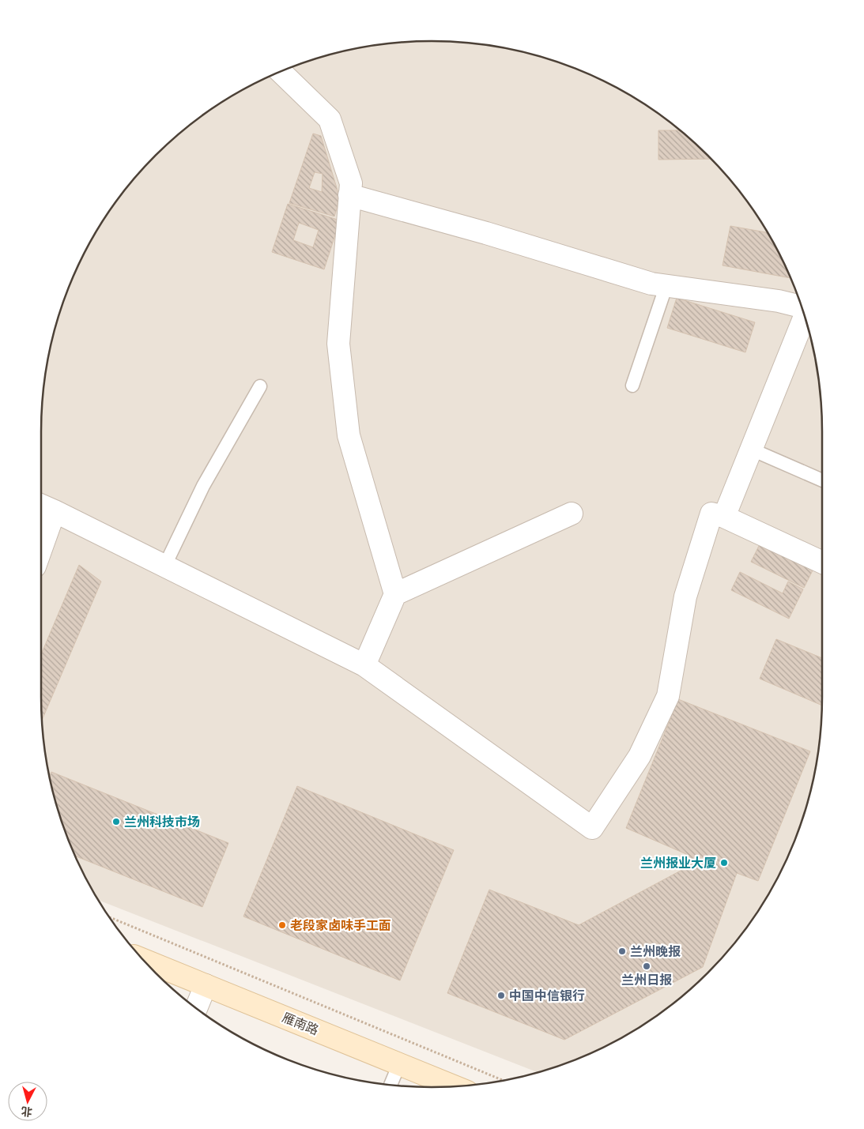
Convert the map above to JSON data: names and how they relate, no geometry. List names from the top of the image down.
{
  "streets": {
    "main road": ["雁南路"]
  },
  "places": [
    "兰州科技市场",
    "兰州报业大厦",
    "老段家卤味手工面",
    "兰州晚报",
    "兰州日报",
    "中国中信银行"
  ],
  "north": "bottom"
}
